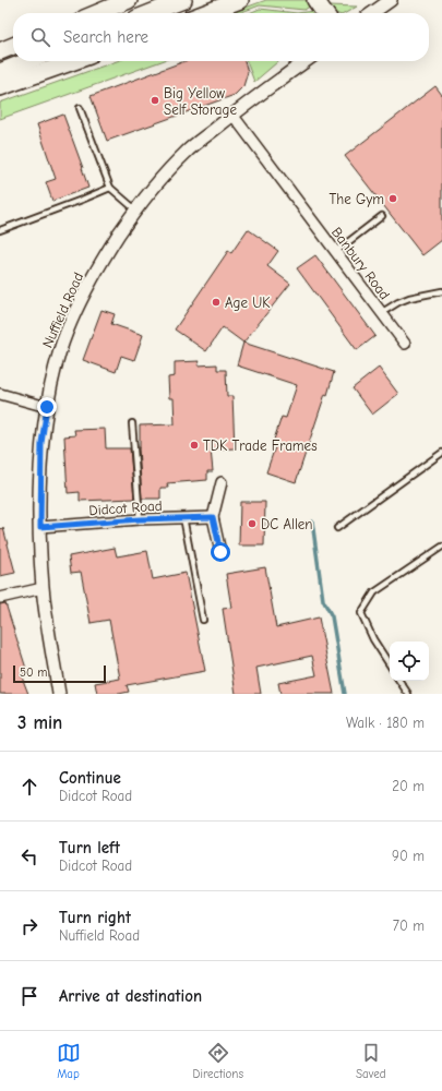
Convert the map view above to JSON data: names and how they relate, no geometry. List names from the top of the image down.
{
  "streets": {
    "street": ["Banbury Road", "Nuffield Road", "Didcot Road"]
  },
  "crossings": [
    ["Banbury Road", "Nuffield Road"],
    ["Nuffield Road", "Didcot Road"]
  ],
  "places": [
    "Big Yellow Self Storage",
    "The Gym",
    "Age UK",
    "TDK Trade Frames",
    "DC Allen"
  ],
  "scale_bar": "50 m",
  "page": {
    "search": "Search here",
    "scale": "50 m",
    "heading": ["3 min", "Walk · 180 m"],
    "list": [
      ["Continue", "Didcot Road", "20 m"],
      ["Turn left", "Didcot Road", "90 m"],
      ["Turn right", "Nuffield Road", "70 m"],
      "Arrive at destination"
    ],
    "nav": ["Map", "Directions", "Saved"]
  }
}
